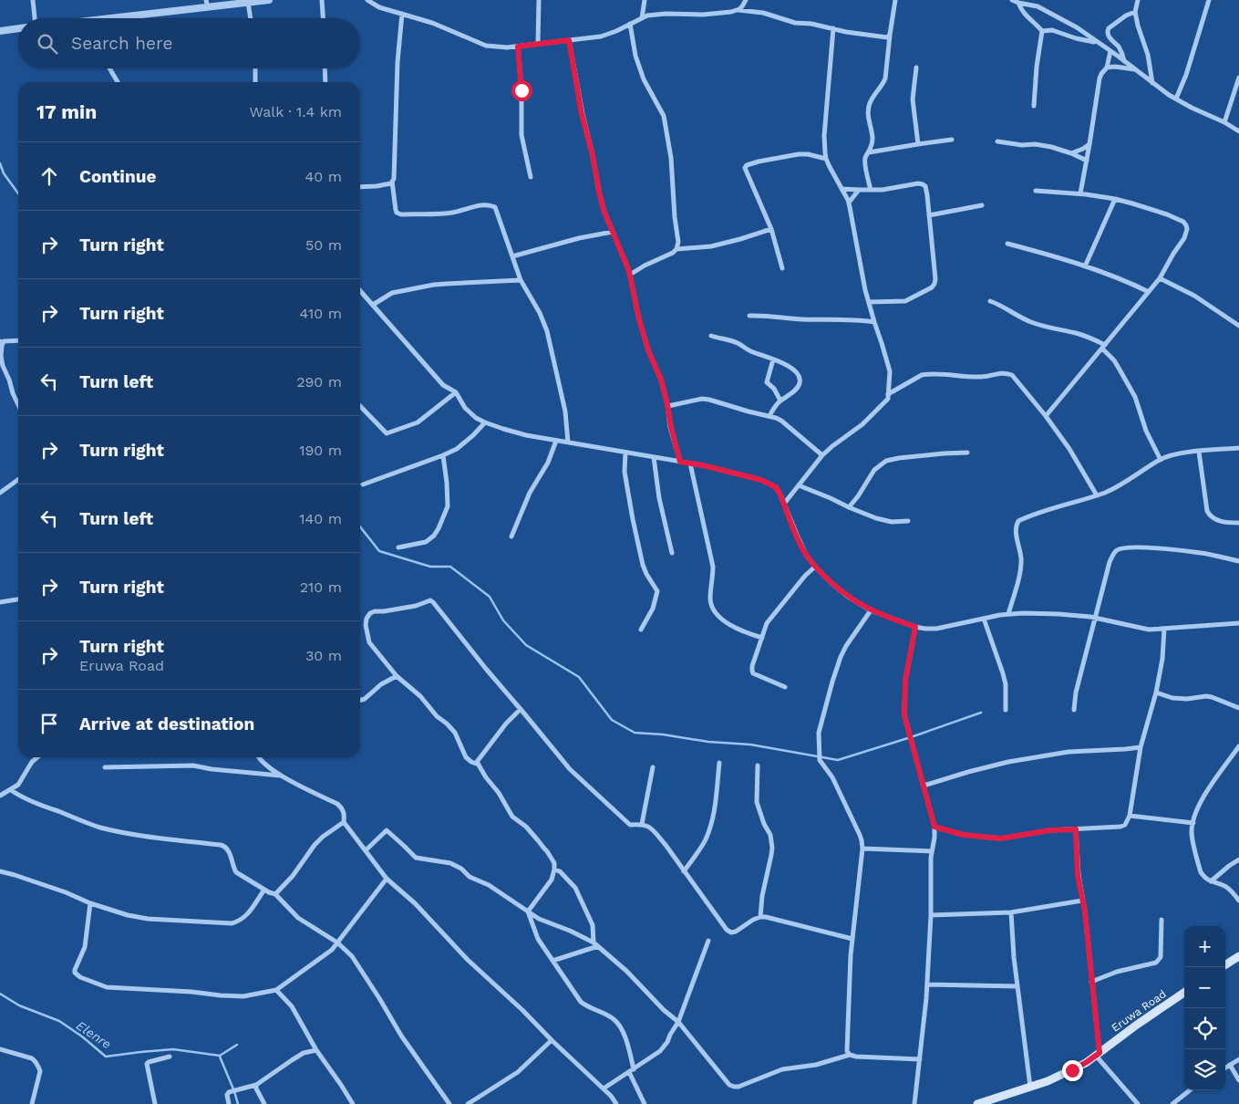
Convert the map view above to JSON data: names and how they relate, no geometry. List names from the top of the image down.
{
  "streets": {
    "main road": ["Eruwa Road"]
  },
  "water": ["Elenre"],
  "page": {
    "search": "Search here",
    "heading": ["17 min", "Walk · 1.4 km"],
    "list": [
      ["Continue", "40 m"],
      ["Turn right", "50 m"],
      ["Turn right", "410 m"],
      ["Turn left", "290 m"],
      ["Turn right", "190 m"],
      ["Turn left", "140 m"],
      ["Turn right", "210 m"],
      ["Turn right", "Eruwa Road", "30 m"],
      "Arrive at destination"
    ],
    "map_buttons": ["+", "−"]
  }
}
